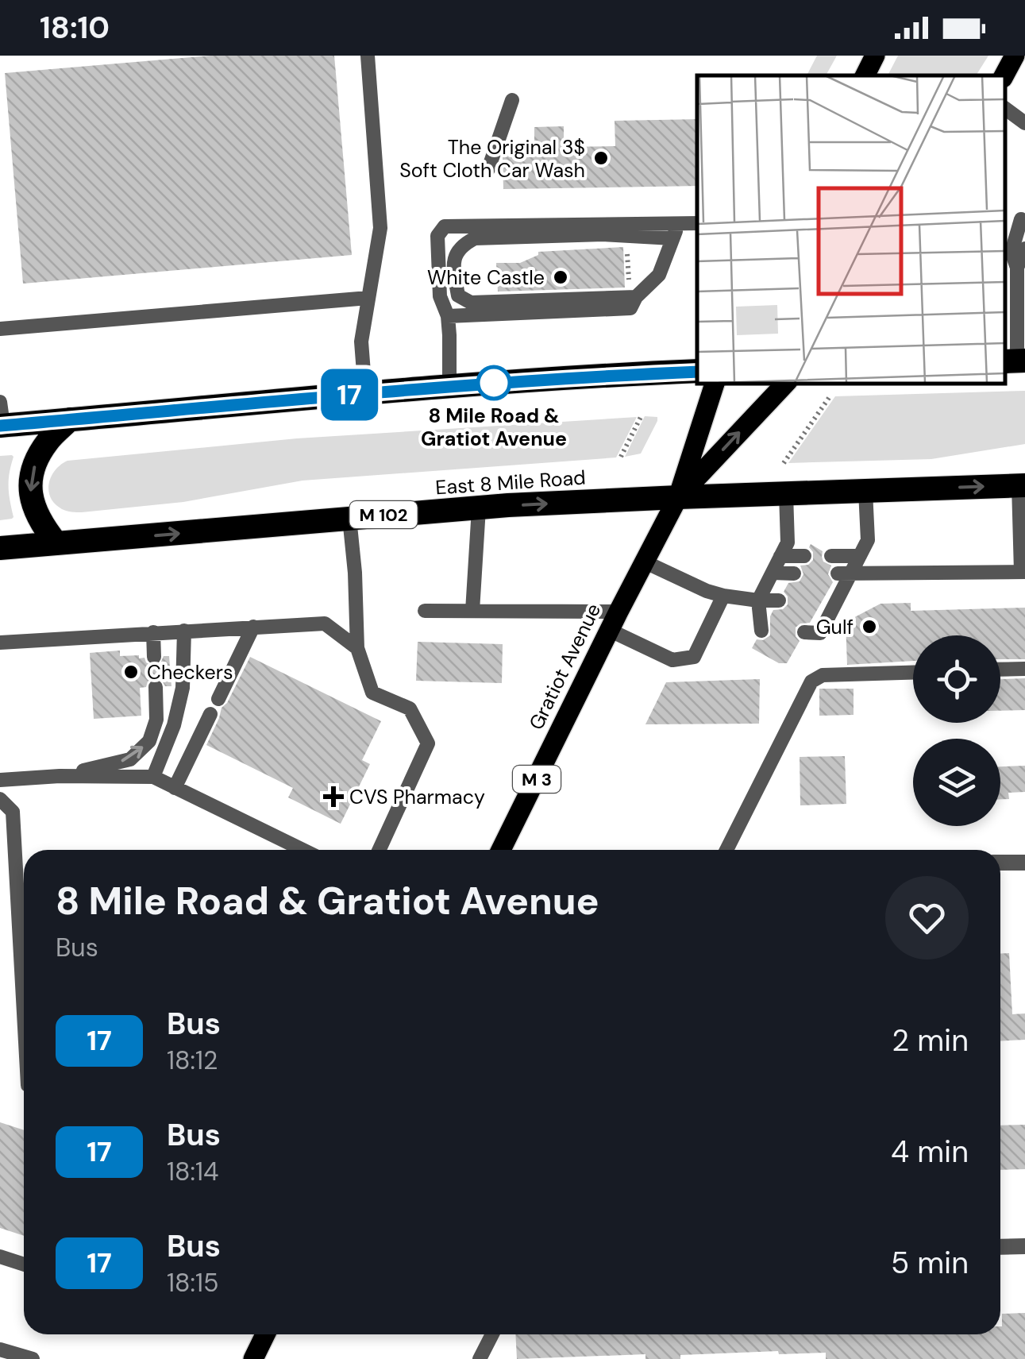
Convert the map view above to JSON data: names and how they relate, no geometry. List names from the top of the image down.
{
  "streets": {
    "highway": ["East 8 Mile Road", "M 102"],
    "main road": ["Gratiot Avenue", "M 3"]
  },
  "crossings": [
    ["East 8 Mile Road", "Gratiot Avenue"]
  ],
  "places": {
    "other": [
      "The Original 3$ Soft Cloth Car Wash",
      "White Castle",
      "8 Mile Road & Gratiot Avenue",
      "Gulf",
      "Checkers"
    ],
    "health": ["CVS Pharmacy"]
  },
  "lines": ["bus line 17"],
  "page": {
    "status": "18:10",
    "on_map": "17",
    "heading": ["8 Mile Road & Gratiot Avenue", "Bus"],
    "list": [
      {
        "mark": "17",
        "name": "Bus",
        "note": "18:12",
        "value": "2 min"
      },
      {
        "mark": "17",
        "name": "Bus",
        "note": "18:14",
        "value": "4 min"
      },
      {
        "mark": "17",
        "name": "Bus",
        "note": "18:15",
        "value": "5 min"
      }
    ]
  }
}
